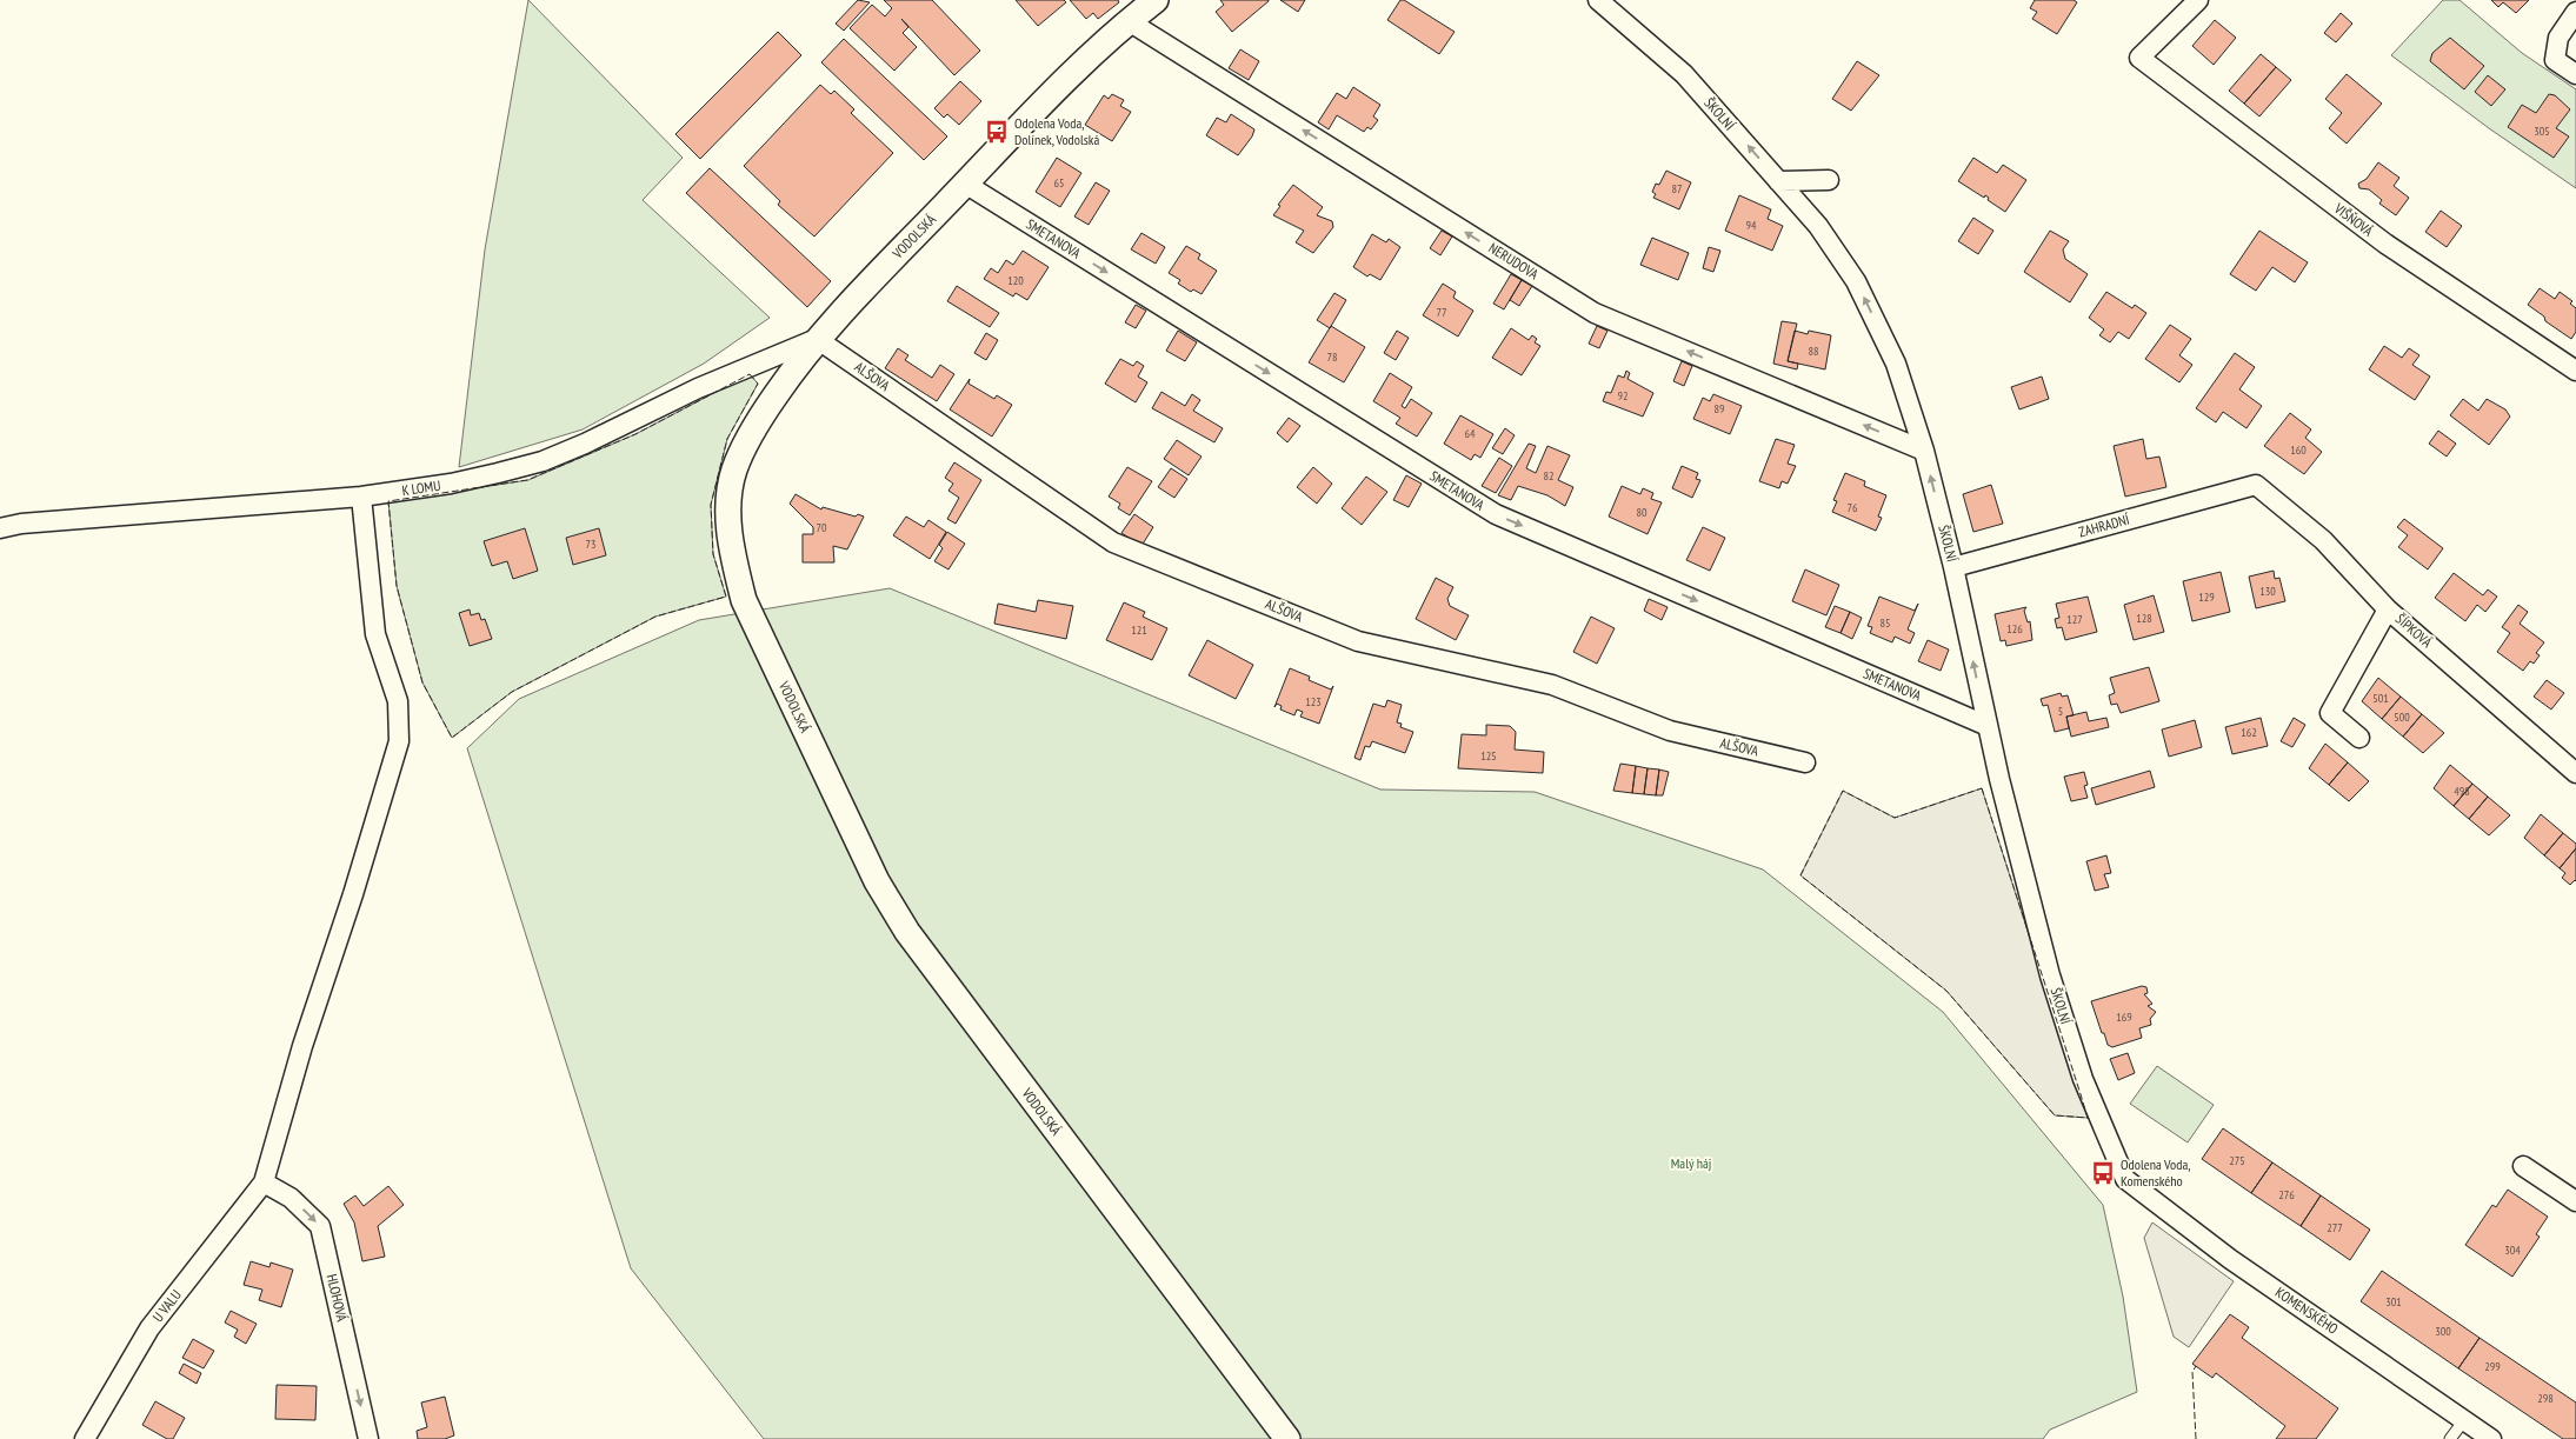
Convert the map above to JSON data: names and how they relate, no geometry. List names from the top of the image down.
{
  "streets": {
    "street": [
      "ŠKOLNÍ",
      "VIŠŇOVÁ",
      "VODOLSKÁ",
      "SMETANOVA",
      "NERUDOVA",
      "ALŠOVA",
      "K LOMU",
      "ZAHRADNÍ",
      "ŠÍPKOVÁ",
      "HLOHOVÁ",
      "U VALU",
      "KOMENSKÉHO"
    ]
  },
  "crossings": [
    ["ŠKOLNÍ", "SMETANOVA"],
    ["ŠKOLNÍ", "NERUDOVA"],
    ["ŠKOLNÍ", "ZAHRADNÍ"],
    ["ŠKOLNÍ", "KOMENSKÉHO"],
    ["VODOLSKÁ", "SMETANOVA"],
    ["VODOLSKÁ", "NERUDOVA"],
    ["VODOLSKÁ", "ALŠOVA"],
    ["VODOLSKÁ", "K LOMU"],
    ["ALŠOVA", "K LOMU"],
    ["ZAHRADNÍ", "ŠÍPKOVÁ"],
    ["HLOHOVÁ", "U VALU"]
  ],
  "one_way": [
    "ŠKOLNÍ",
    "SMETANOVA",
    "NERUDOVA",
    "HLOHOVÁ"
  ],
  "parks": ["Malý háj"],
  "places": {
    "bus stop": ["Odolena Voda, Dolínek, Vodolská", "Odolena Voda, Komenského"]
  },
  "house_numbers": [
    "305",
    "65",
    "87",
    "94",
    "120",
    "77",
    "88",
    "78",
    "92",
    "89",
    "64",
    "160",
    "82",
    "76",
    "80",
    "70",
    "73",
    "130",
    "129",
    "128",
    "127",
    "85",
    "126",
    "121",
    "501",
    "123",
    "5",
    "500",
    "162",
    "125",
    "498",
    "169",
    "275",
    "276",
    "277",
    "304",
    "301",
    "300",
    "299",
    "298"
  ]
}
